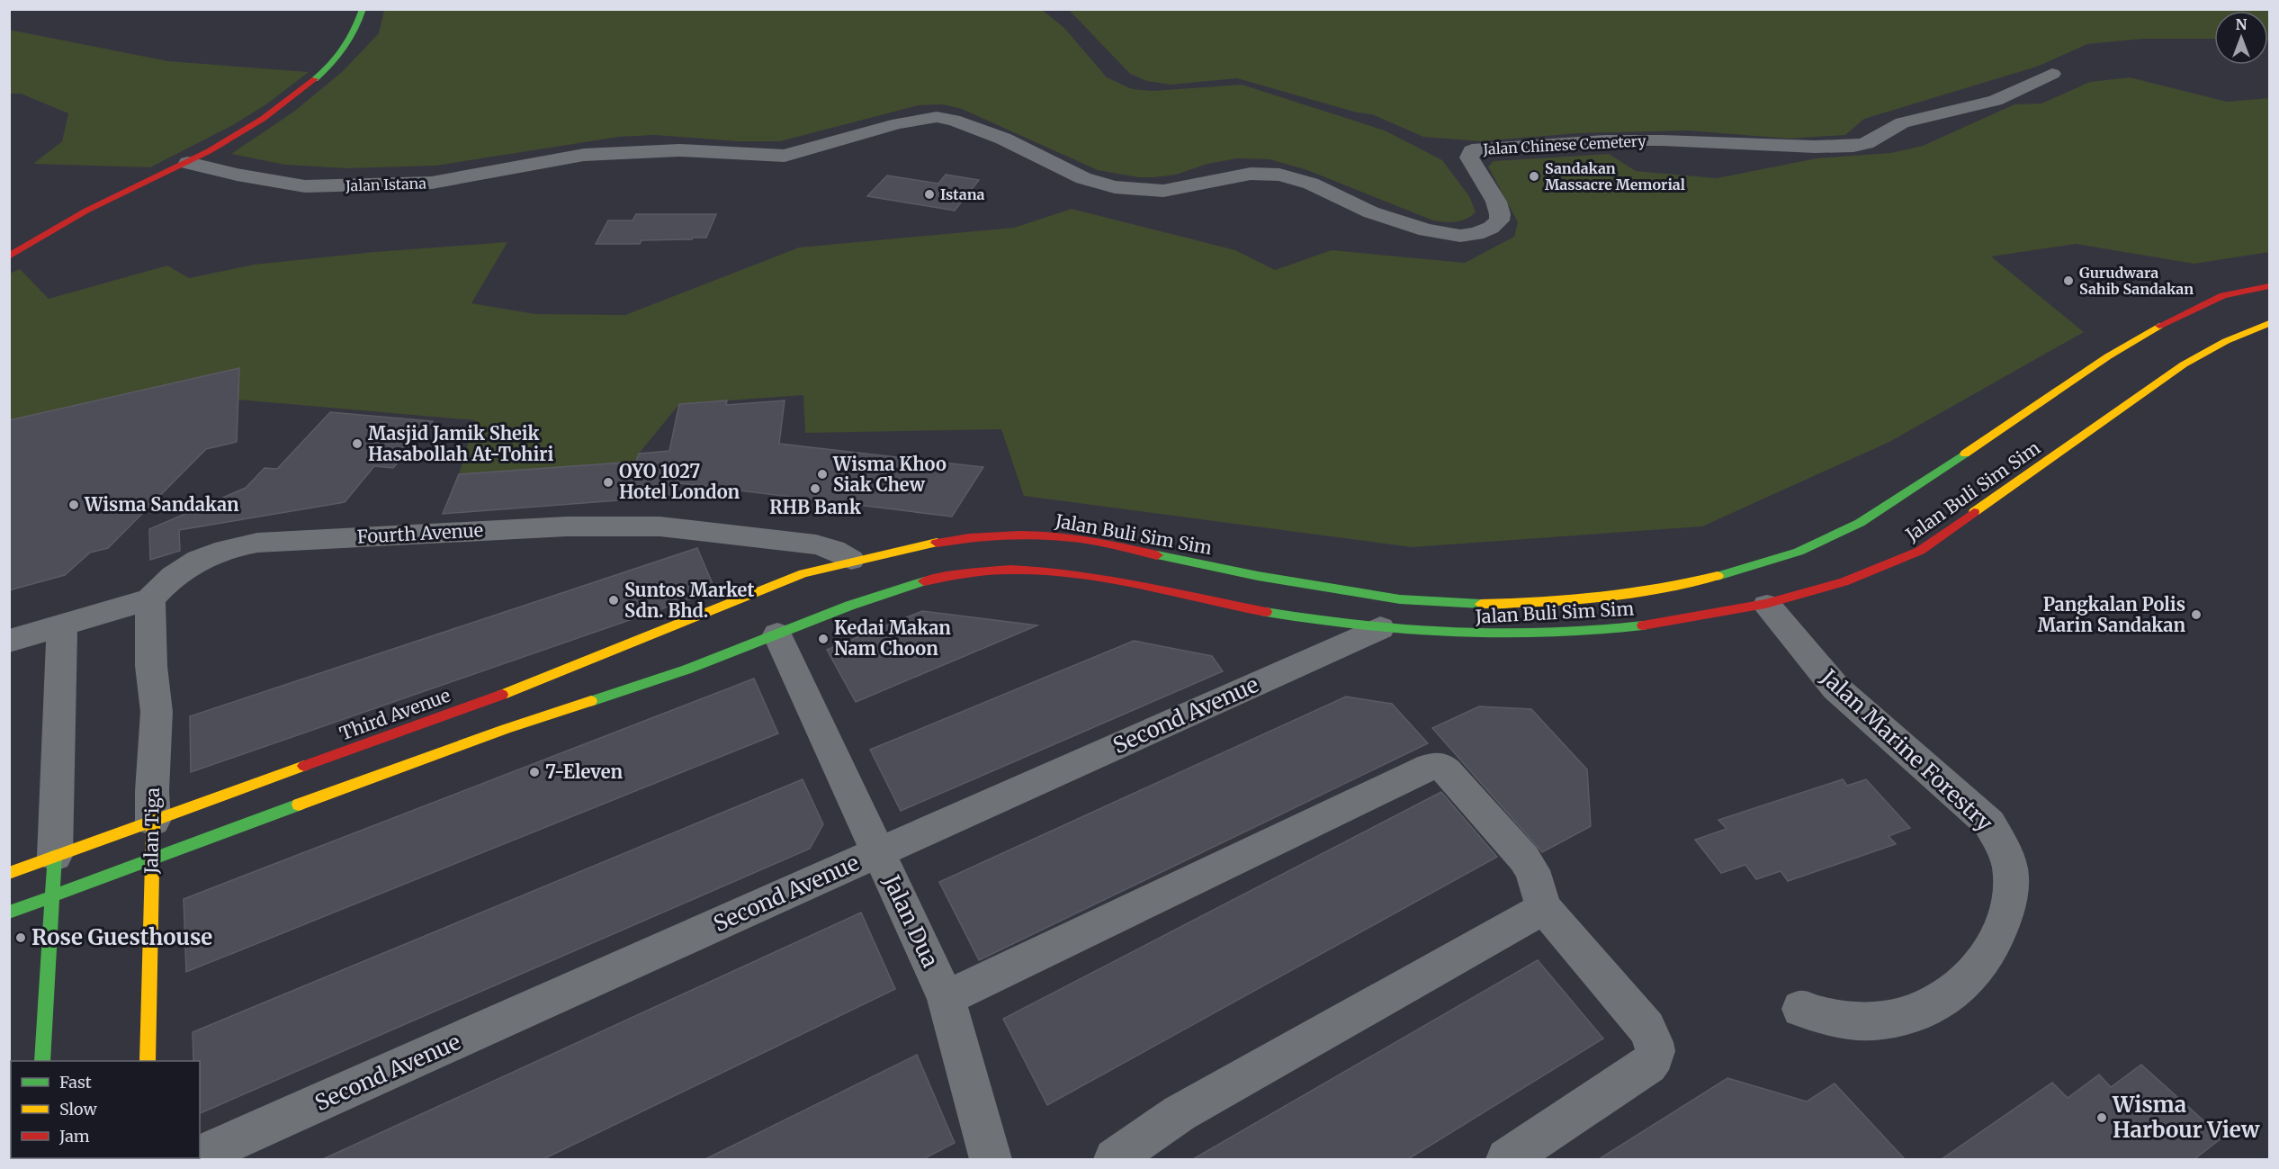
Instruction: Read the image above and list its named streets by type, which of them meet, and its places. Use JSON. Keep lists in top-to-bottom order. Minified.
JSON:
{"streets":{"main road":["Jalan Buli Sim Sim","Third Avenue","Jalan Tiga"],"street":["Jalan Chinese Cemetery","Jalan Istana","Fourth Avenue","Second Avenue","Jalan Marine Forestry","Jalan Dua"]},"crossings":[["Jalan Chinese Cemetery","Jalan Istana"],["Jalan Buli Sim Sim","Fourth Avenue"],["Jalan Buli Sim Sim","Third Avenue"],["Jalan Buli Sim Sim","Second Avenue"],["Jalan Buli Sim Sim","Jalan Marine Forestry"],["Jalan Buli Sim Sim","Jalan Dua"],["Fourth Avenue","Jalan Tiga"],["Third Avenue","Jalan Tiga"],["Second Avenue","Jalan Dua"]],"places":["Sandakan Massacre Memorial","Istana","Gurudwara Sahib Sandakan","Masjid Jamik Sheik Hasabollah At-Tohiri","Wisma Khoo Siak Chew","OYO 1027 Hotel London","RHB Bank","Wisma Sandakan","Suntos Market Sdn. Bhd.","Pangkalan Polis Marin Sandakan","Kedai Makan Nam Choon","7-Eleven","Rose Guesthouse","Wisma Harbour View"],"legend":["Fast","Slow","Jam"],"north":"top"}
